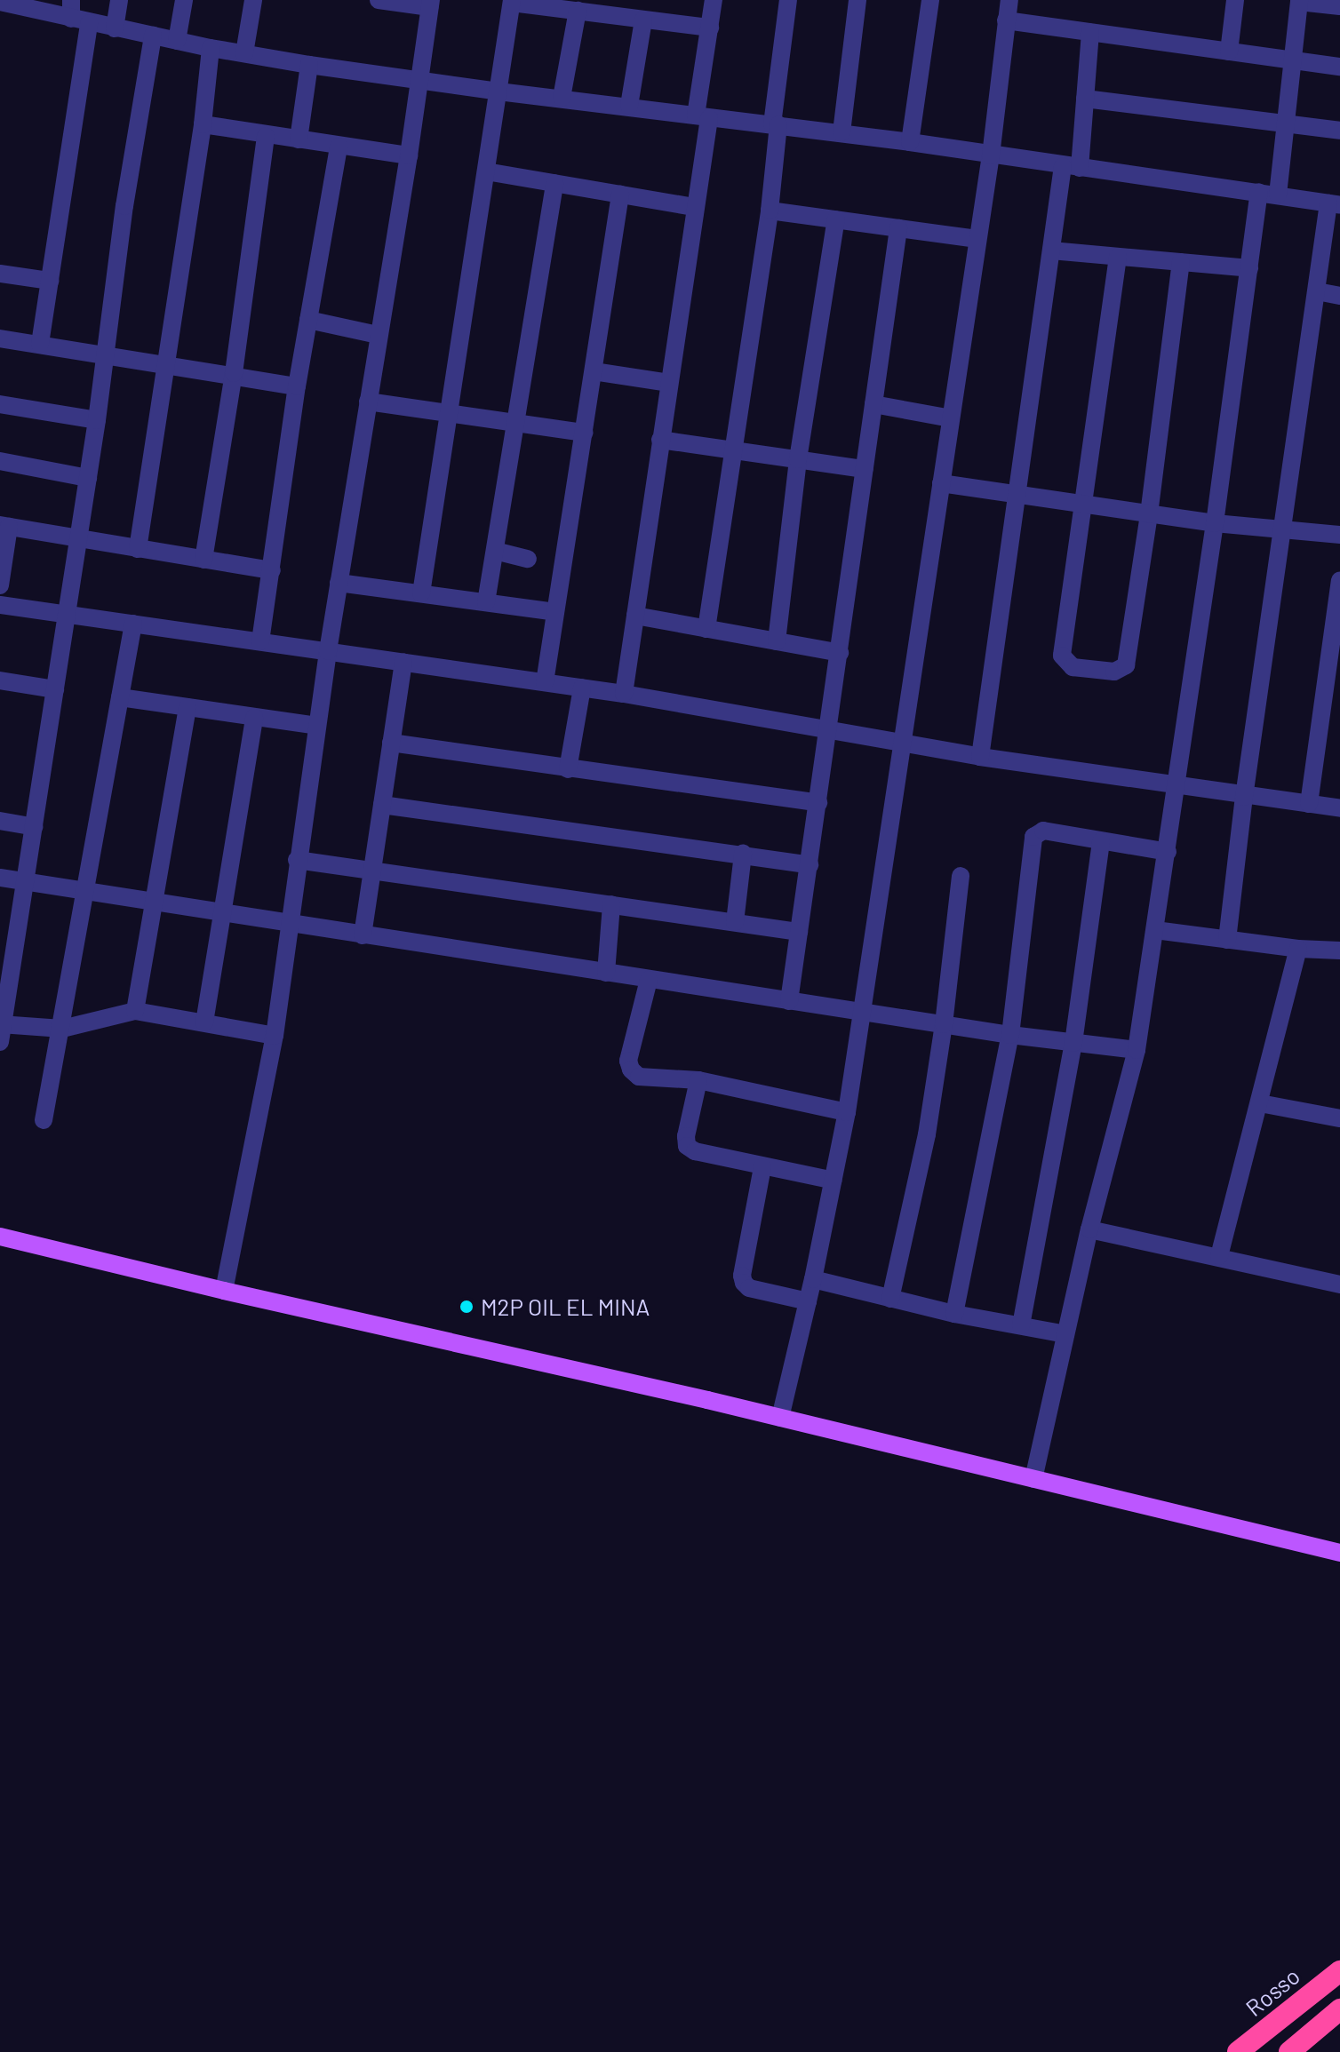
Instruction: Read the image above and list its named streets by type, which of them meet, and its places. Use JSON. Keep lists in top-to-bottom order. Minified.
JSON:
{"streets":{"highway":["Rosso"]},"places":["M2P OIL EL MINA"]}
